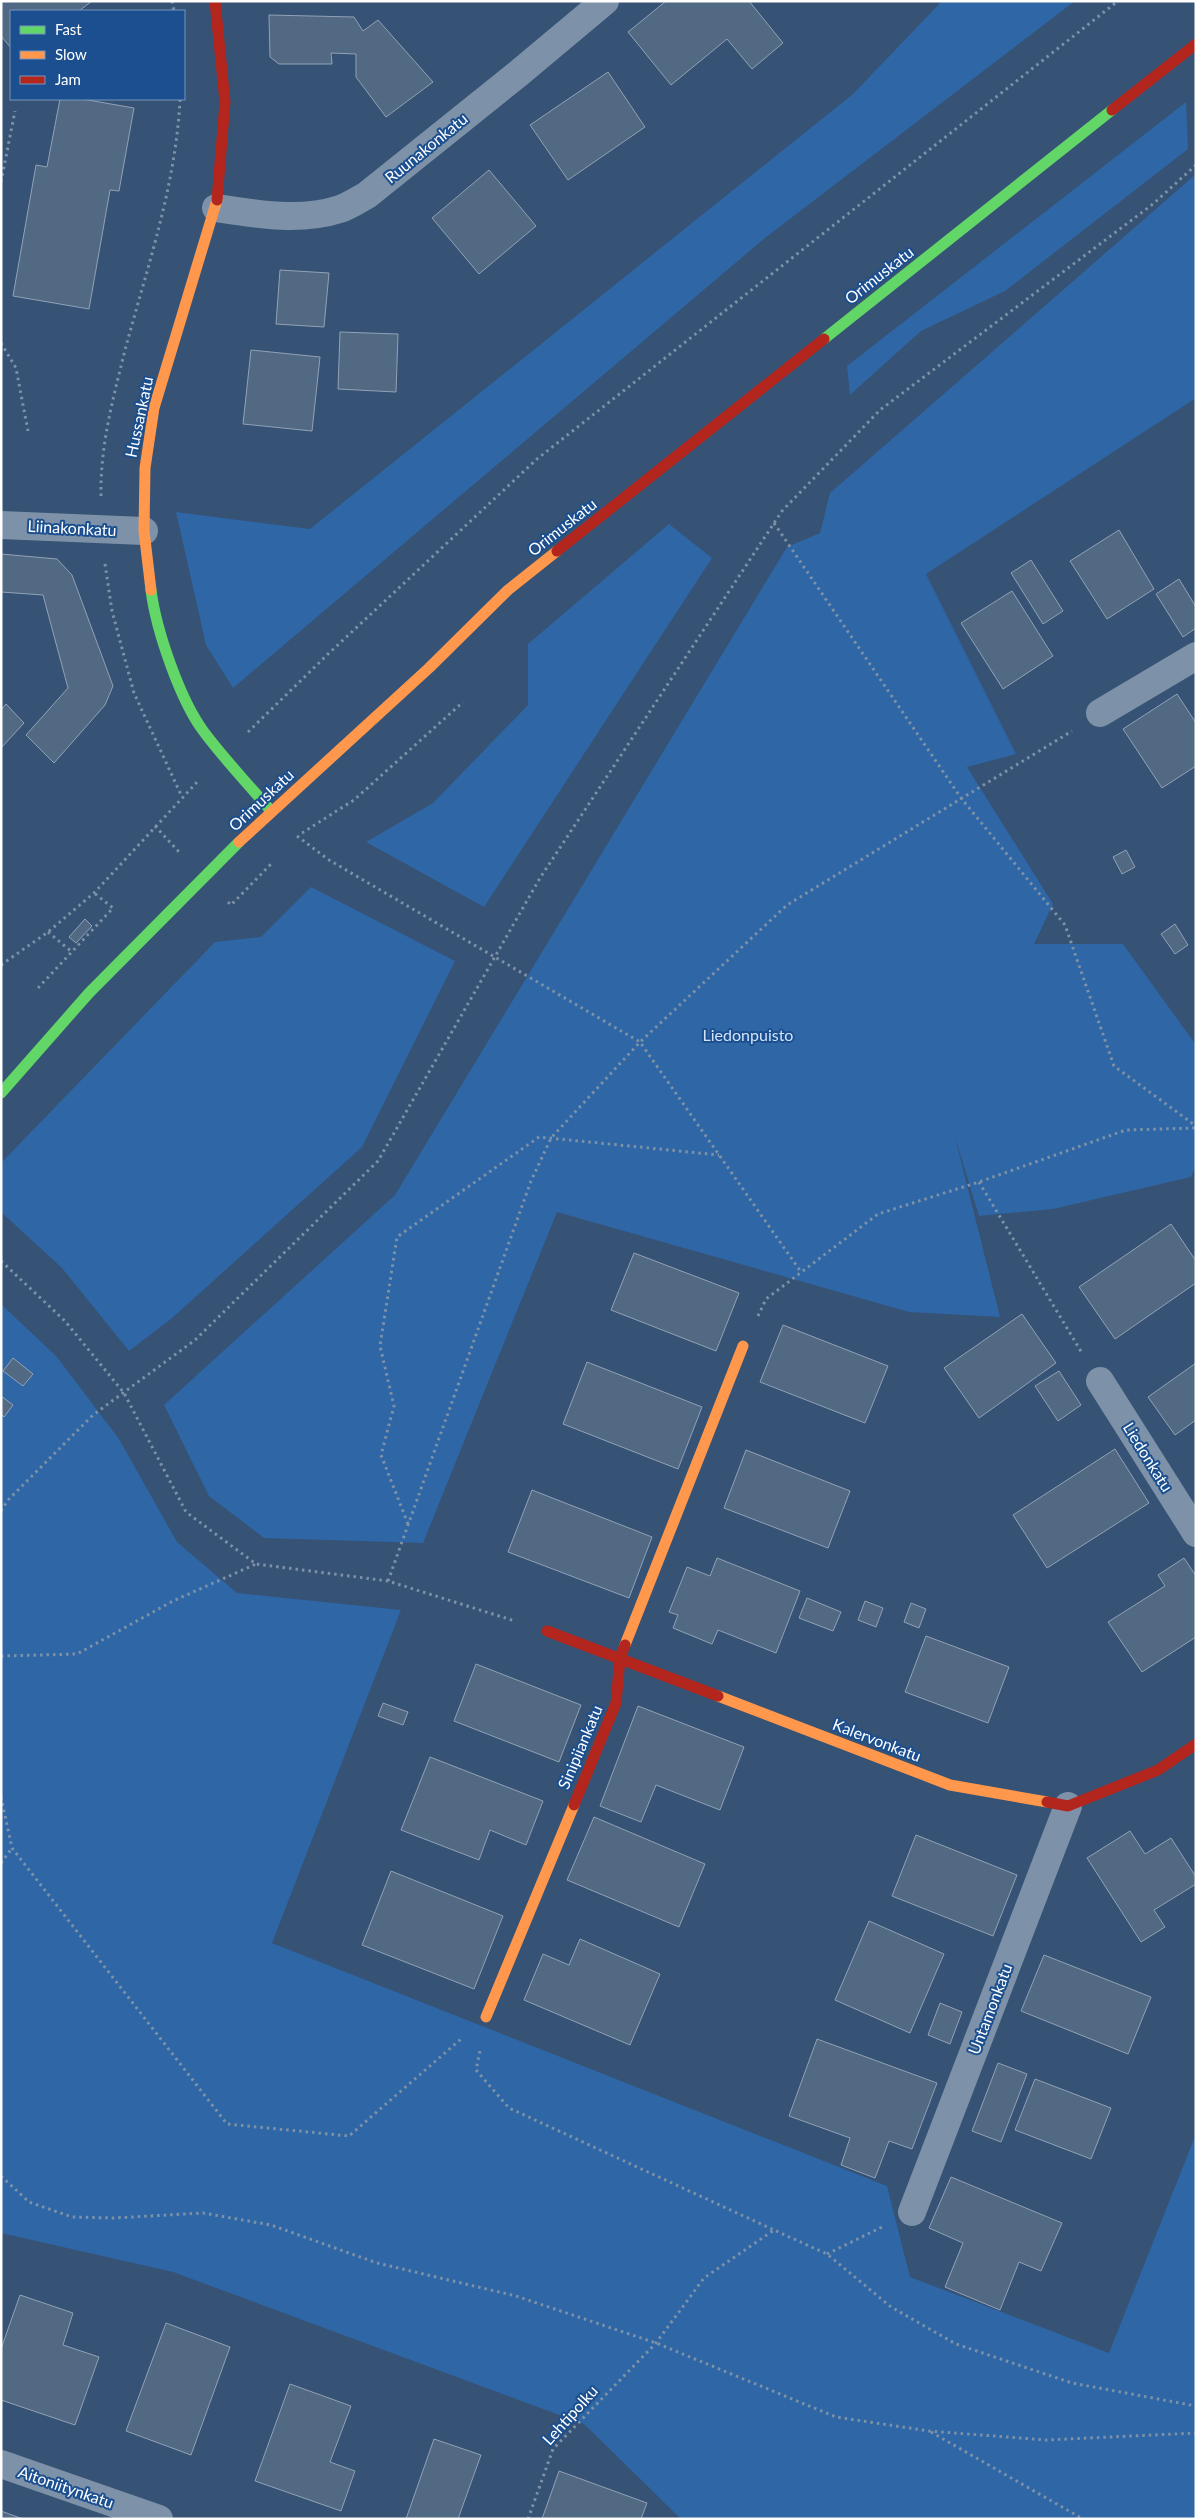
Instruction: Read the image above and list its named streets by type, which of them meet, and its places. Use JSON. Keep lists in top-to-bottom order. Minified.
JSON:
{"streets":{"street":["Ruunakonkatu","Orimuskatu","Hussankatu","Liinakonkatu","Liedonkatu","Kalervonkatu","Sinipiiankatu","Untamonkatu","Aitoniitynkatu"],"path":["Lehtipolku"]},"crossings":[["Ruunakonkatu","Hussankatu"],["Orimuskatu","Hussankatu"],["Hussankatu","Liinakonkatu"],["Kalervonkatu","Sinipiiankatu"],["Kalervonkatu","Untamonkatu"]],"parks":["Liedonpuisto"],"legend":["Fast","Slow","Jam"]}
